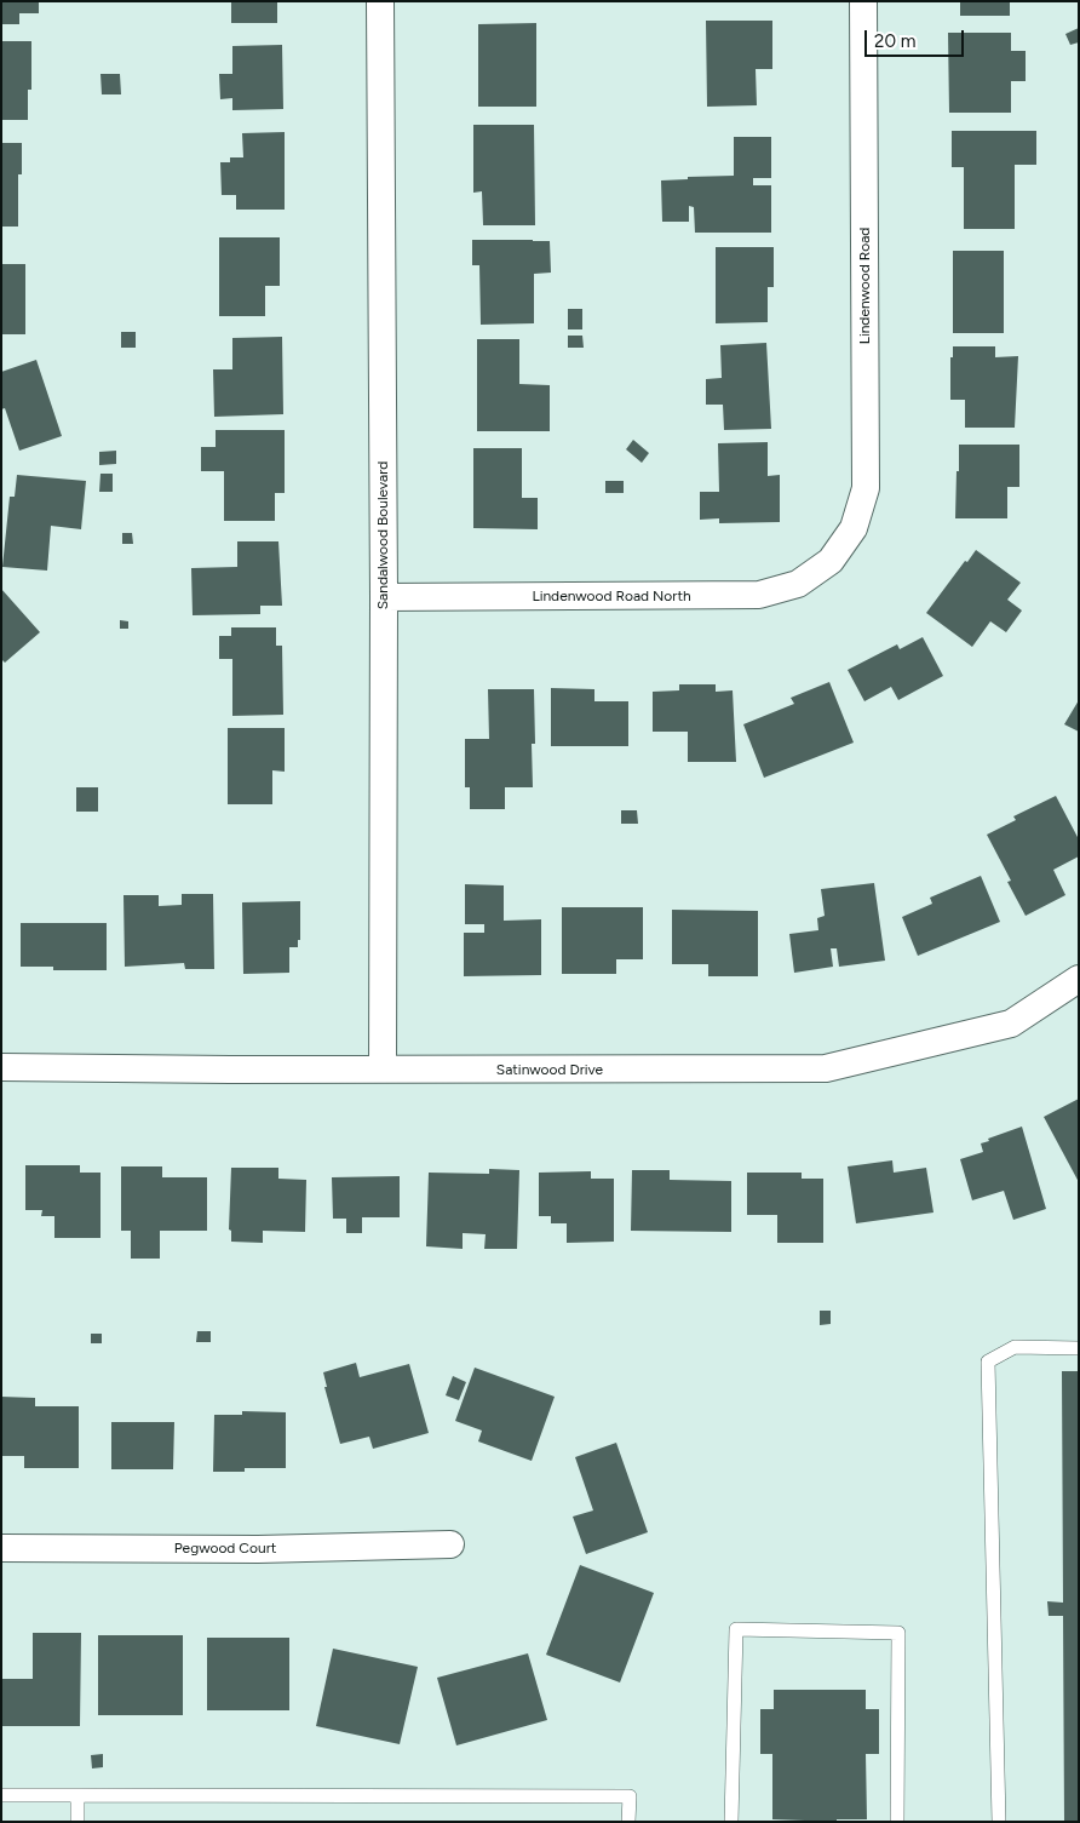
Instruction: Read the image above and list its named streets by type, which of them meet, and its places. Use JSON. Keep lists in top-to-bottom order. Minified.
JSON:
{"streets":{"street":["Lindenwood Road","Sandalwood Boulevard","Lindenwood Road North","Satinwood Drive","Pegwood Court"]},"crossings":[["Lindenwood Road","Lindenwood Road North"],["Sandalwood Boulevard","Lindenwood Road North"],["Sandalwood Boulevard","Satinwood Drive"]],"scale_bar":"20 m"}
